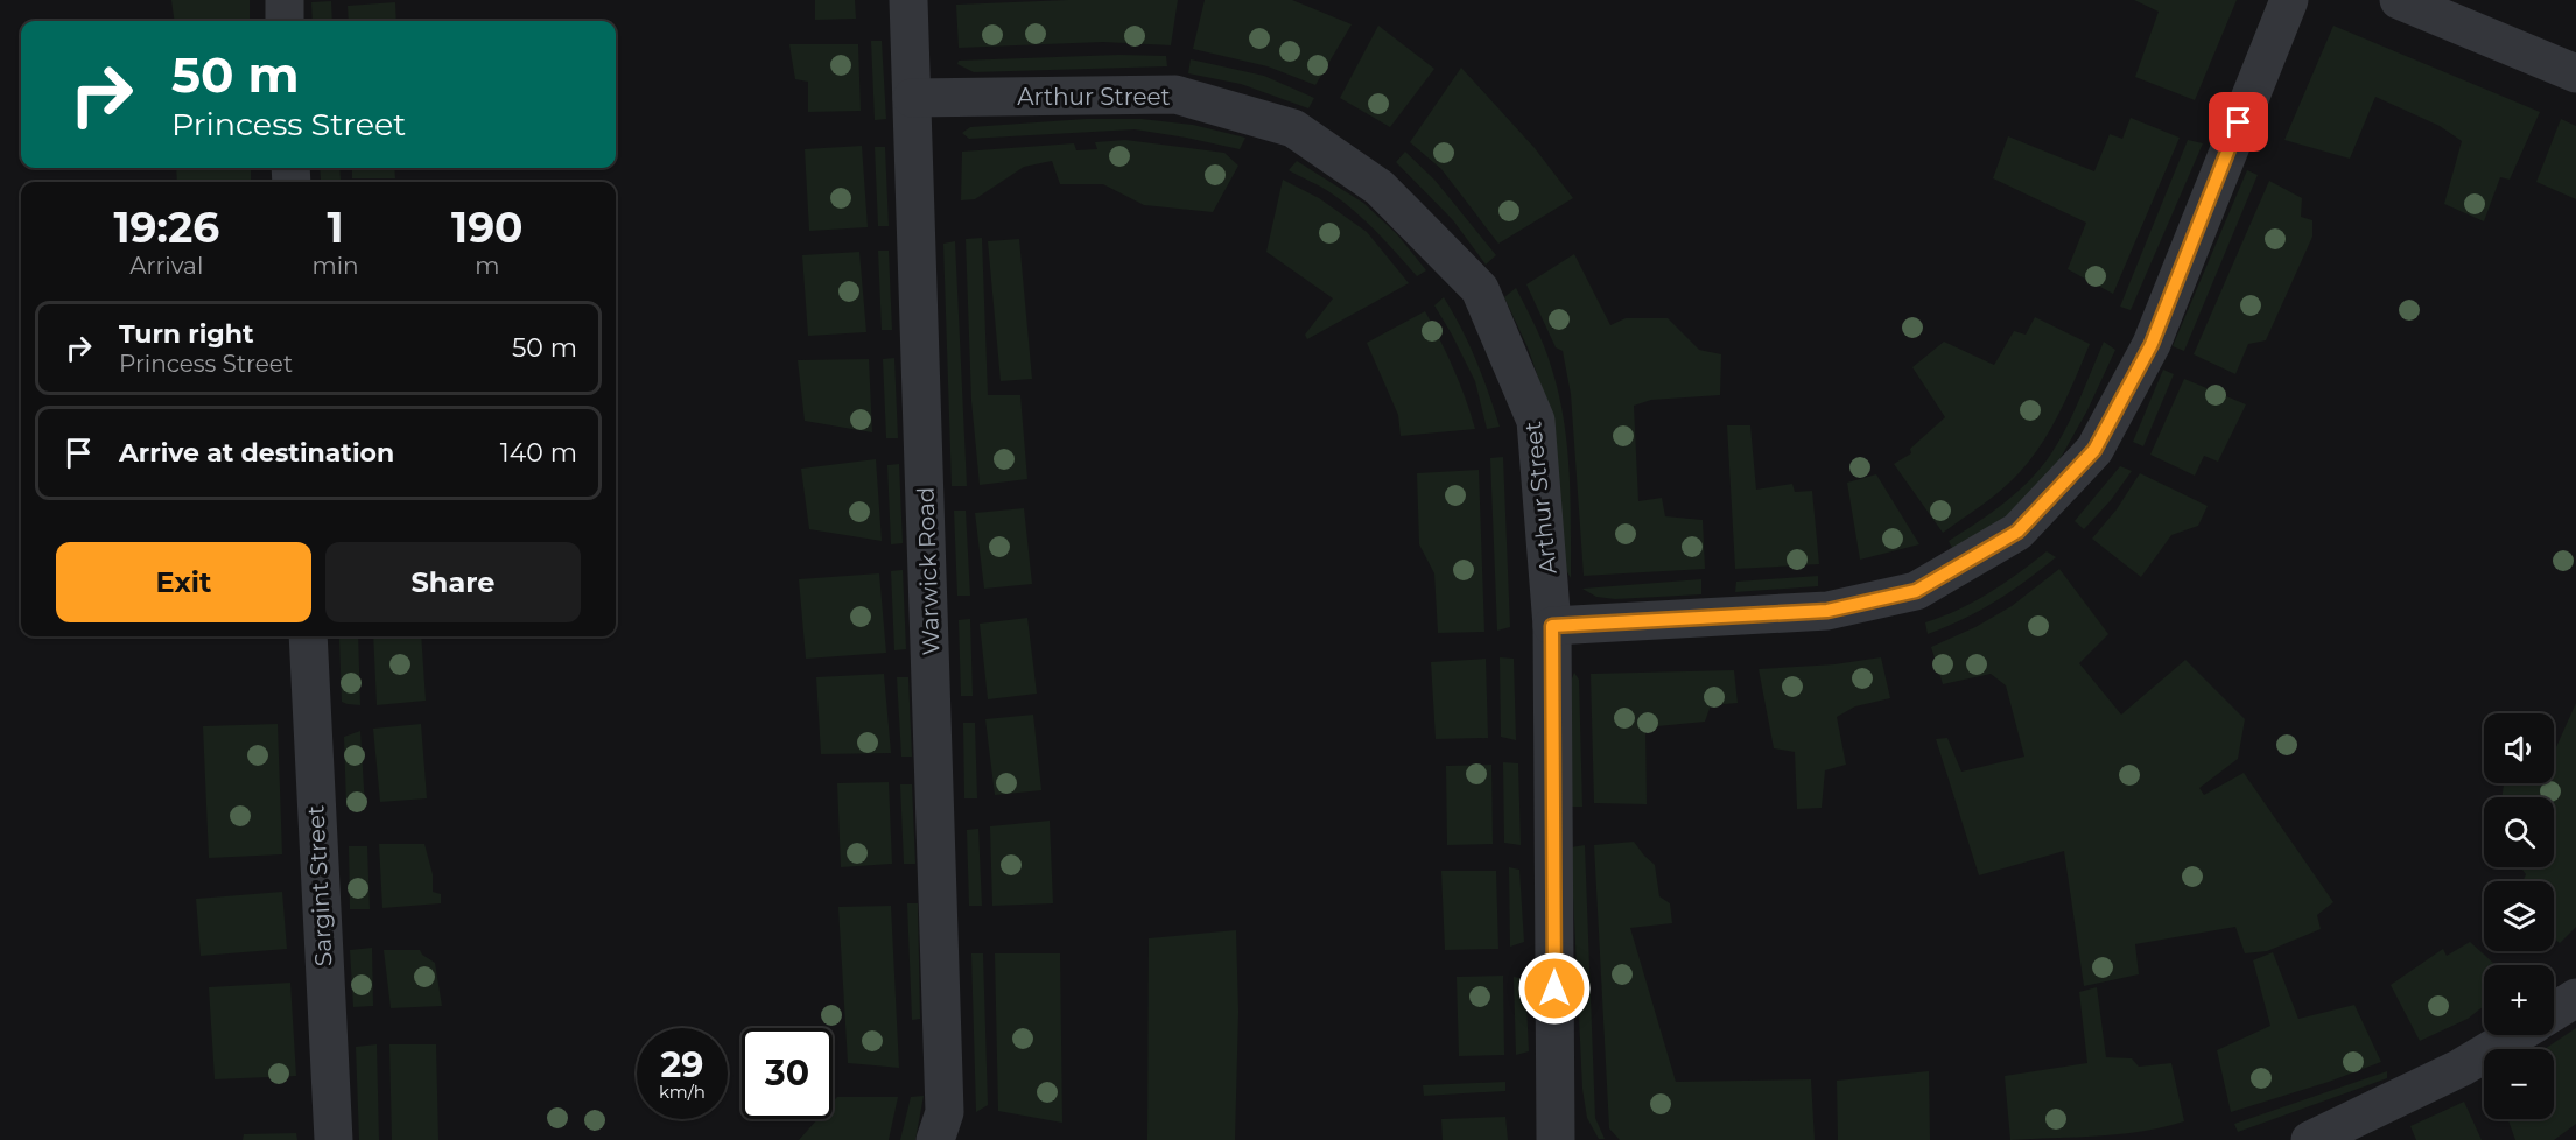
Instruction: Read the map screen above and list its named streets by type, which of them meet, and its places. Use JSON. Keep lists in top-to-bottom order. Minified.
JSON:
{"streets":{"street":["Arthur Street","Warwick Road","Sargint Street"]},"crossings":[["Arthur Street","Warwick Road"]],"page":{"turn":["50 m","Princess Street"],"eta":["19:26","Arrival","1","min","190","m"],"list":[{"name":"Turn right","note":"Princess Street","value":"50 m"},{"name":"Arrive at destination","value":"140 m"}],"buttons":["Exit","Share"],"map_buttons":["+","−"],"speed":"29 km/h","limit":"30"}}
